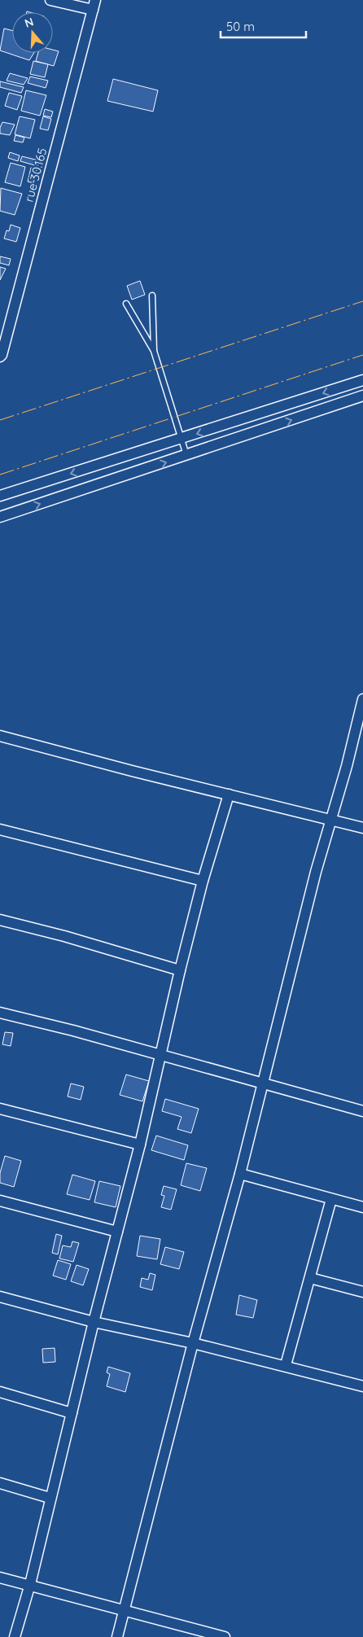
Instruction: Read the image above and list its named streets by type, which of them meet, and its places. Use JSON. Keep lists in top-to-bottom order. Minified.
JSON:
{"streets":{"street":["rue 30.165"]},"scale_bar":"50 m","north":"top"}
